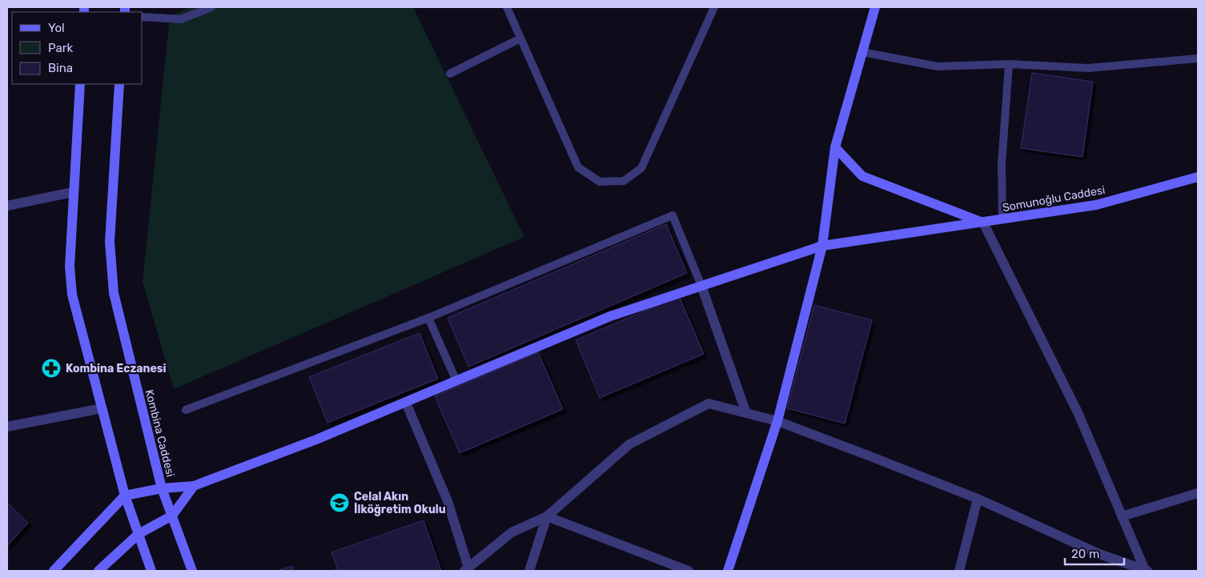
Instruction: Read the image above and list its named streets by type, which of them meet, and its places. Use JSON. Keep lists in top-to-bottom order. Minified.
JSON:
{"streets":{"main road":["Somunoğlu Caddesi","Kombina Caddesi"]},"crossings":[["Somunoğlu Caddesi","Kombina Caddesi"]],"places":{"pharmacy":["Kombina Eczanesi"],"school or university":["Celal Akın İlköğretim Okulu"]},"legend":["Yol","Park","Bina"],"scale_bar":"20 m"}
